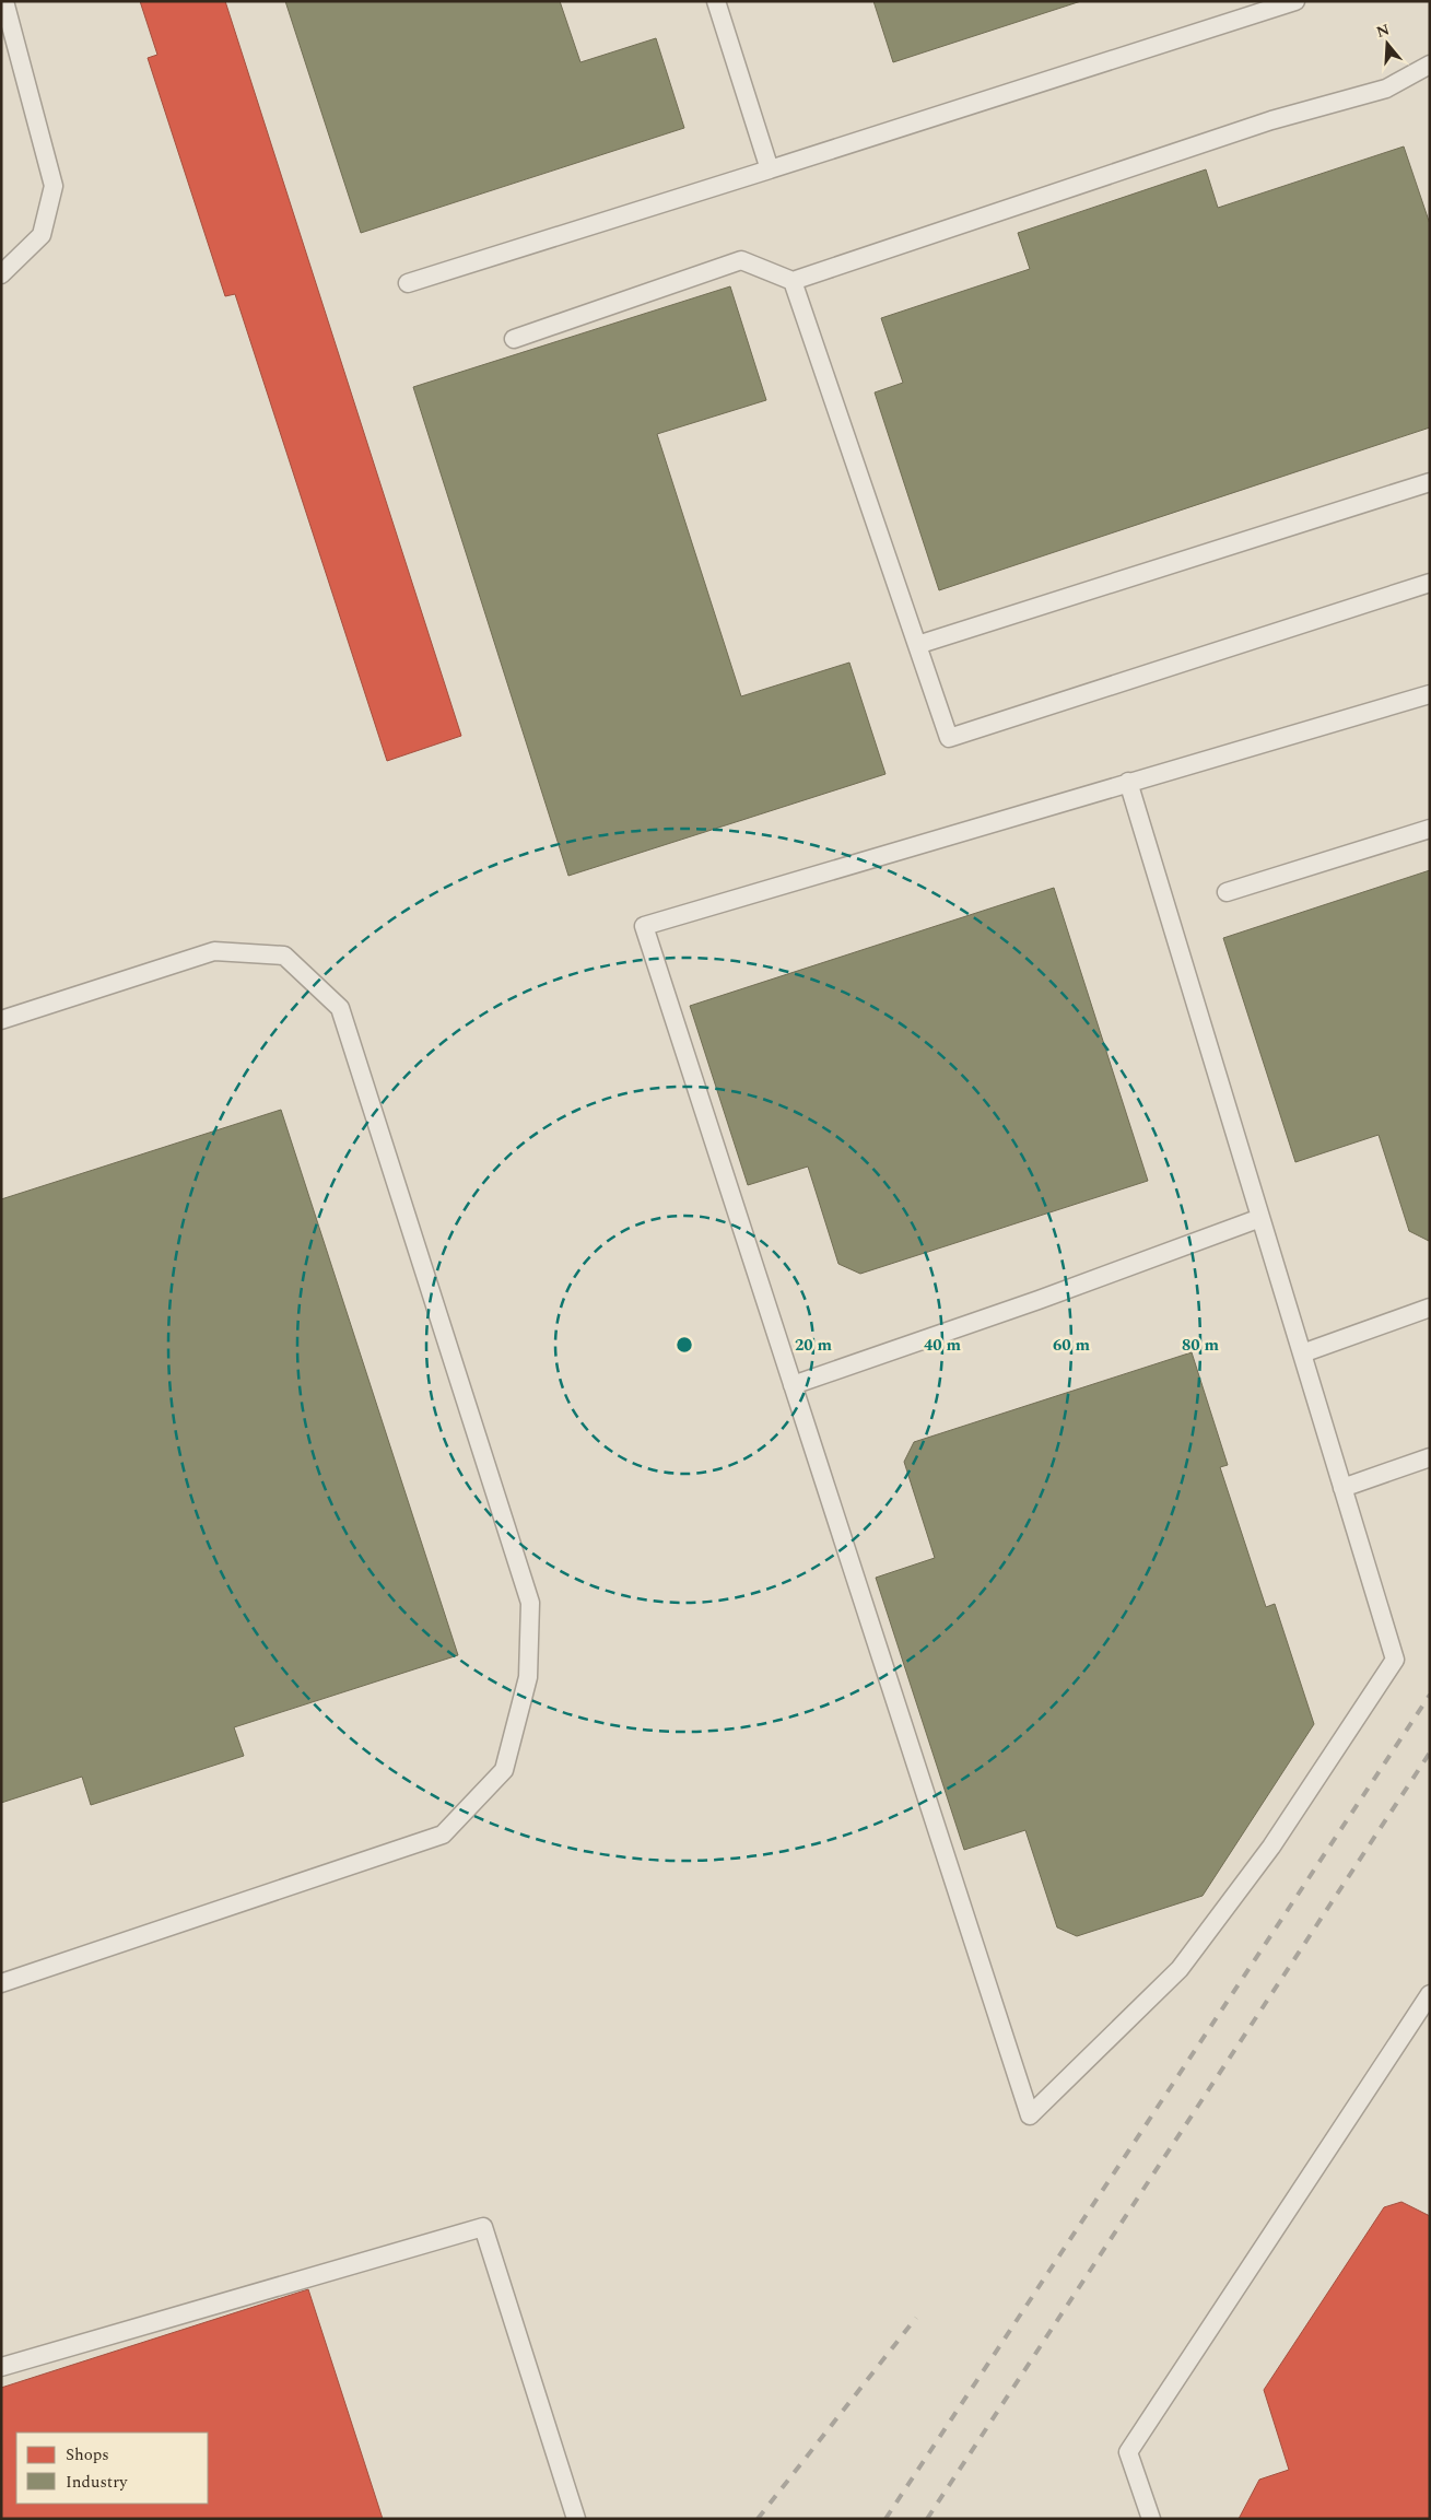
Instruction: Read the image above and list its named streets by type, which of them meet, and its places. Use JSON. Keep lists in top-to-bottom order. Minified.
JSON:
{"legend":["Shops","Industry"],"north":"top","rings":["20 m","40 m","60 m","80 m"]}
